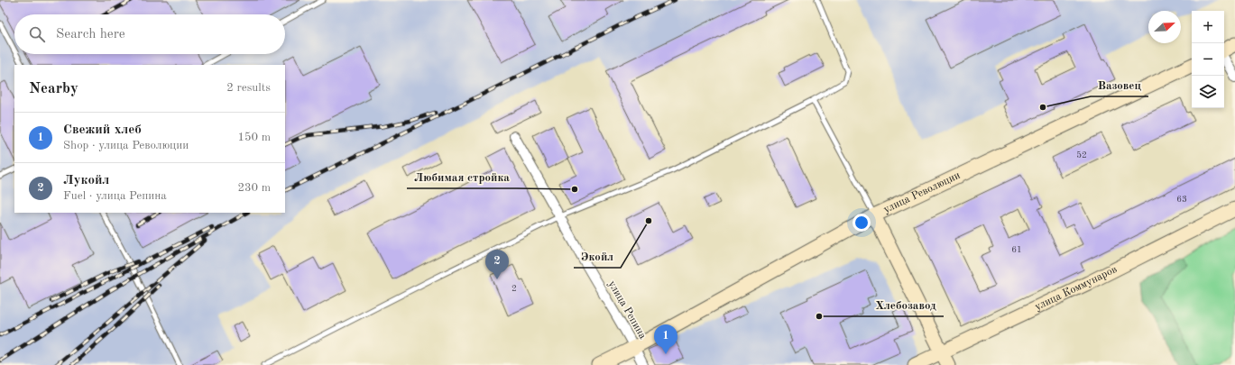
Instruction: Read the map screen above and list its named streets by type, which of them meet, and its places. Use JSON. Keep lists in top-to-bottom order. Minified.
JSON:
{"streets":{"street":["улица Революции","улица Коммунаров","улица Репина"]},"crossings":[["улица Революции","улица Репина"]],"places":["Вазовец","Любимая стройка","Экойл","Хлебозавод"],"house_numbers":["52","63","61","2"],"north":"top right","page":{"map_buttons":["+","−"],"search":"Search here","heading":["Nearby","2 results"],"list":[{"mark":"1","name":"Свежий хлеб","note":"Shop · улица Революции","value":"150 m"},{"mark":"2","name":"Лукойл","note":"Fuel · улица Репина","value":"230 m"}],"pins":["2","1"]}}
